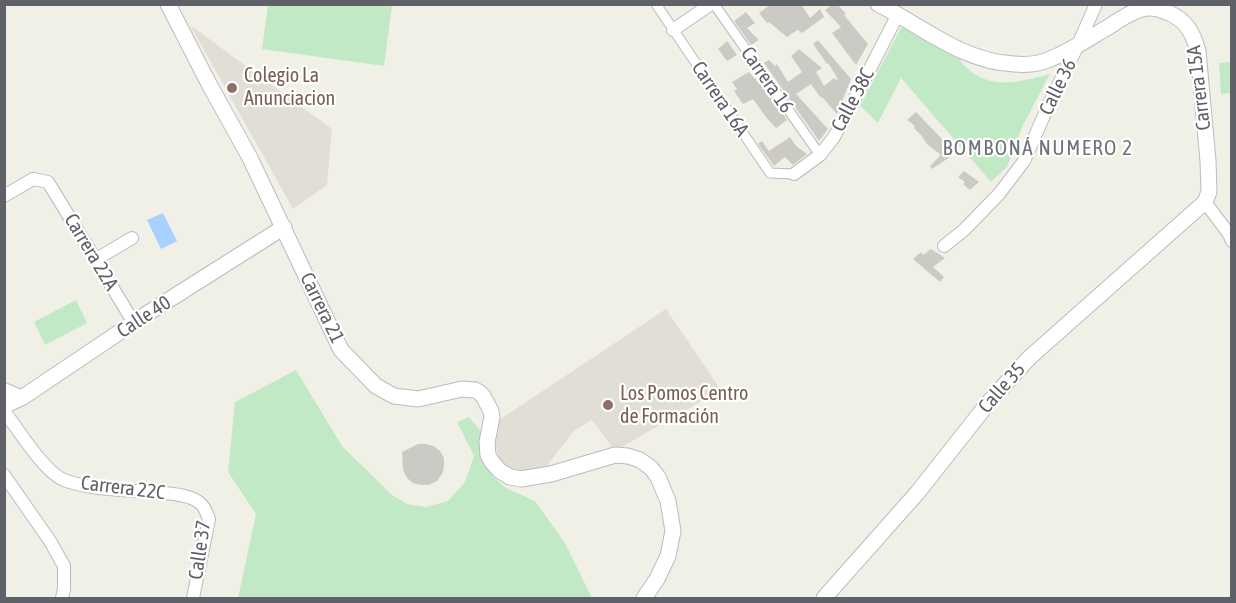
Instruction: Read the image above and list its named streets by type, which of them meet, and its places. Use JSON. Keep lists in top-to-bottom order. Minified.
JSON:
{"streets":{"street":["Carrera 16","Calle 36","Carrera 15A","Carrera 16A","Calle 38C","Carrera 22A","Carrera 21","Calle 40","Calle 35","Carrera 22C","Calle 37"]},"crossings":[["Carrera 16","Calle 38C"],["Calle 36","Carrera 15A"],["Carrera 15A","Calle 38C"],["Carrera 15A","Calle 35"],["Carrera 16A","Calle 38C"],["Carrera 22A","Calle 40"],["Carrera 21","Calle 40"],["Carrera 22C","Calle 37"]],"districts":["BOMBONÁ NUMERO 2"],"places":["Colegio La Anunciacion","Los Pomos Centro de Formación"]}
